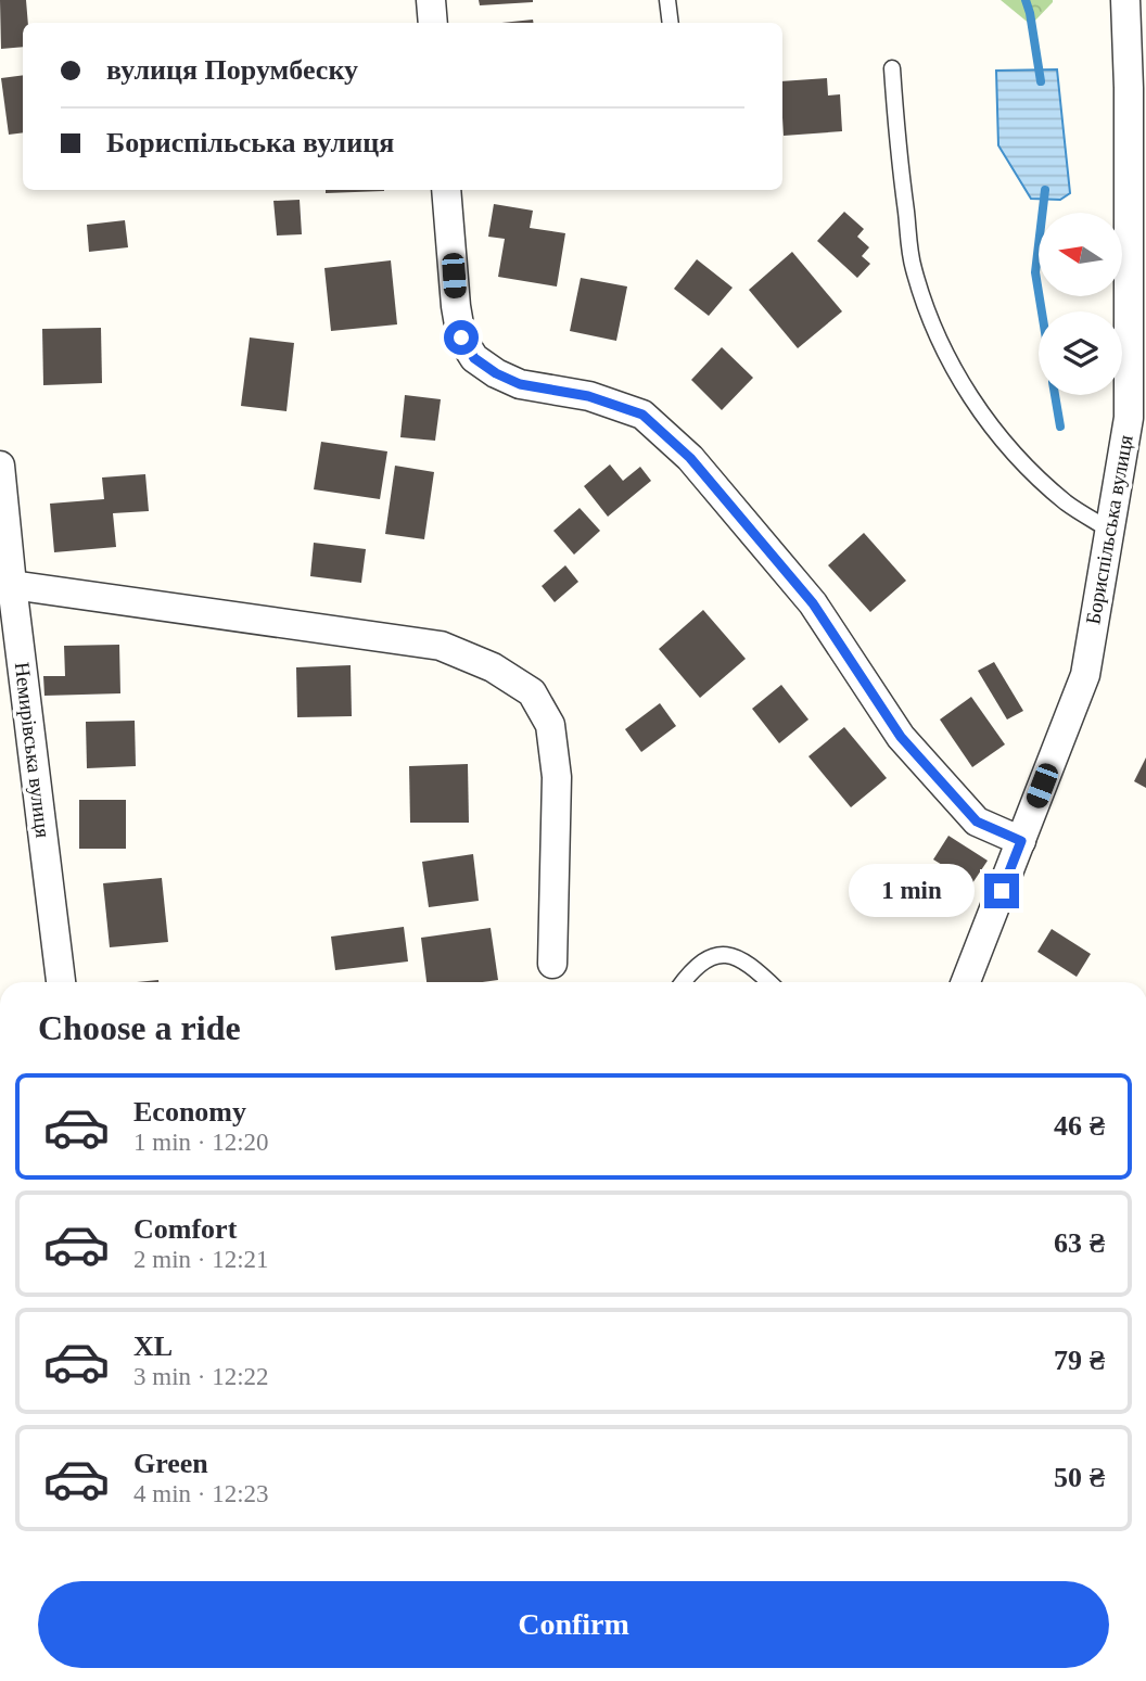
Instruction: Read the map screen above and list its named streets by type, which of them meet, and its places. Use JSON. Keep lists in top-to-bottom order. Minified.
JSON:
{"streets":{"street":["Бориспільська вулиця","Немирівська вулиця"]},"north":"left","page":{"banner":["вулиця Порумбеску","Бориспільська вулиця"],"bubble":"1 min","heading":"Choose a ride","list":[{"name":"Economy","note":"1 min · 12:20","value":"46 ₴"},{"name":"Comfort","note":"2 min · 12:21","value":"63 ₴"},{"name":"XL","note":"3 min · 12:22","value":"79 ₴"},{"name":"Green","note":"4 min · 12:23","value":"50 ₴"}],"buttons":"Confirm"}}
